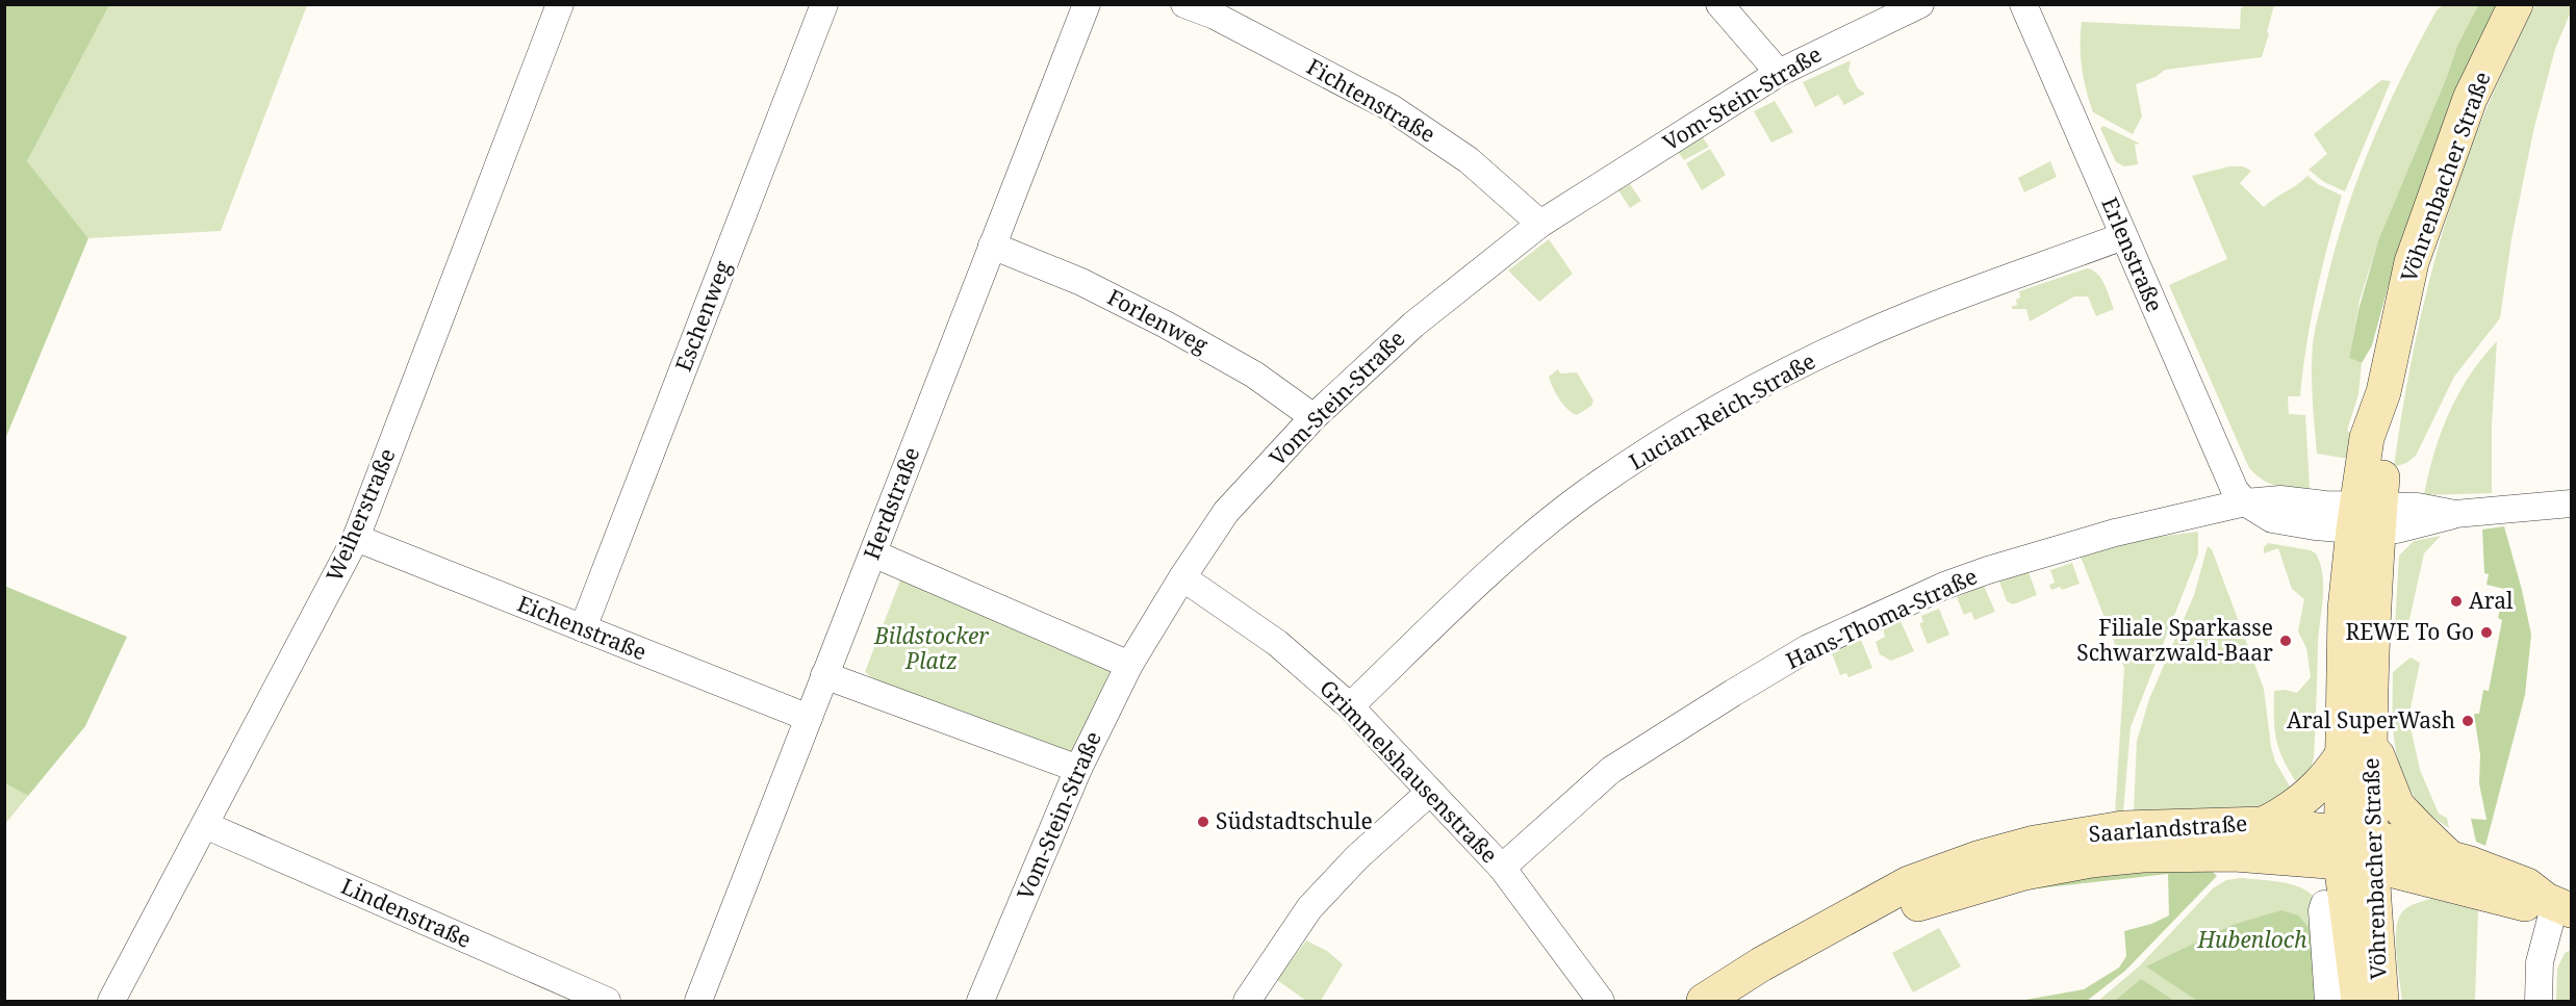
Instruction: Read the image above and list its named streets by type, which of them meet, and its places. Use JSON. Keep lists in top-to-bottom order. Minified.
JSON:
{"streets":{"street":["Vom-Stein-Straße","Fichtenstraße","Vöhrenbacher Straße","Erlenstraße","Eschenweg","Forlenweg","Lucian-Reich-Straße","Herdstraße","Weiherstraße","Hans-Thoma-Straße","Eichenstraße","Grimmelshausenstraße","Saarlandstraße","Lindenstraße"]},"crossings":[["Vom-Stein-Straße","Fichtenstraße"],["Vom-Stein-Straße","Forlenweg"],["Vom-Stein-Straße","Grimmelshausenstraße"],["Vöhrenbacher Straße","Erlenstraße"],["Vöhrenbacher Straße","Saarlandstraße"],["Erlenstraße","Lucian-Reich-Straße"],["Erlenstraße","Hans-Thoma-Straße"],["Eschenweg","Eichenstraße"],["Forlenweg","Herdstraße"],["Lucian-Reich-Straße","Grimmelshausenstraße"],["Herdstraße","Eichenstraße"],["Weiherstraße","Eichenstraße"],["Weiherstraße","Lindenstraße"],["Hans-Thoma-Straße","Grimmelshausenstraße"]],"parks":["Bildstocker Platz","Hubenloch"],"places":["Aral","REWE To Go","Filiale Sparkasse Schwarzwald-Baar","Aral SuperWash","Südstadtschule"]}
